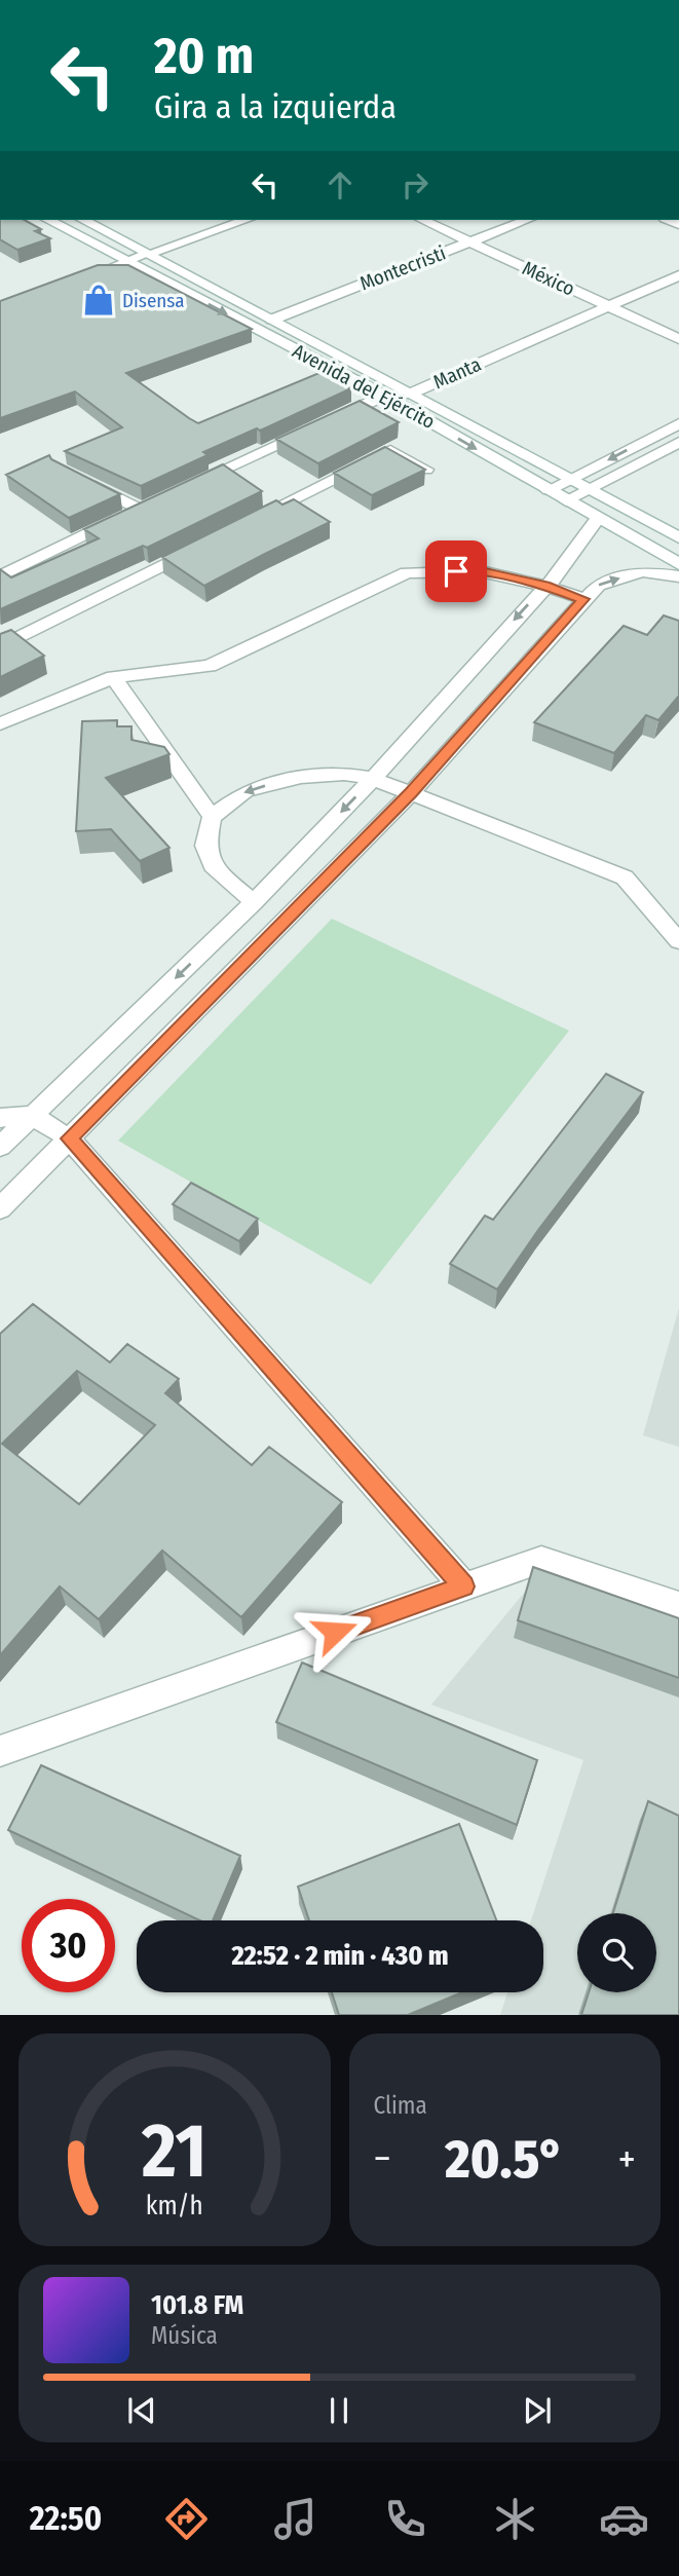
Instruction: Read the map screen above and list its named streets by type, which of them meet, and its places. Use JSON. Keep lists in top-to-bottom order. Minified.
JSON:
{"streets":{"street":["Montecristi","México","Manta","Avenida del Ejército"]},"crossings":[["Montecristi","México"],["Montecristi","Avenida del Ejército"],["México","Manta"],["Manta","Avenida del Ejército"]],"places":{"shop":["Disensa"]},"page":{"turn":["20 m","Gira a la izquierda"],"limit":"30","trip":"22:52 · 2 min · 430 m","tile":"Clima","heat":["−","20.5°","+"],"song":["101.8 FM","Música"],"tabs":"22:50","gauge":["21","km/h"]}}
